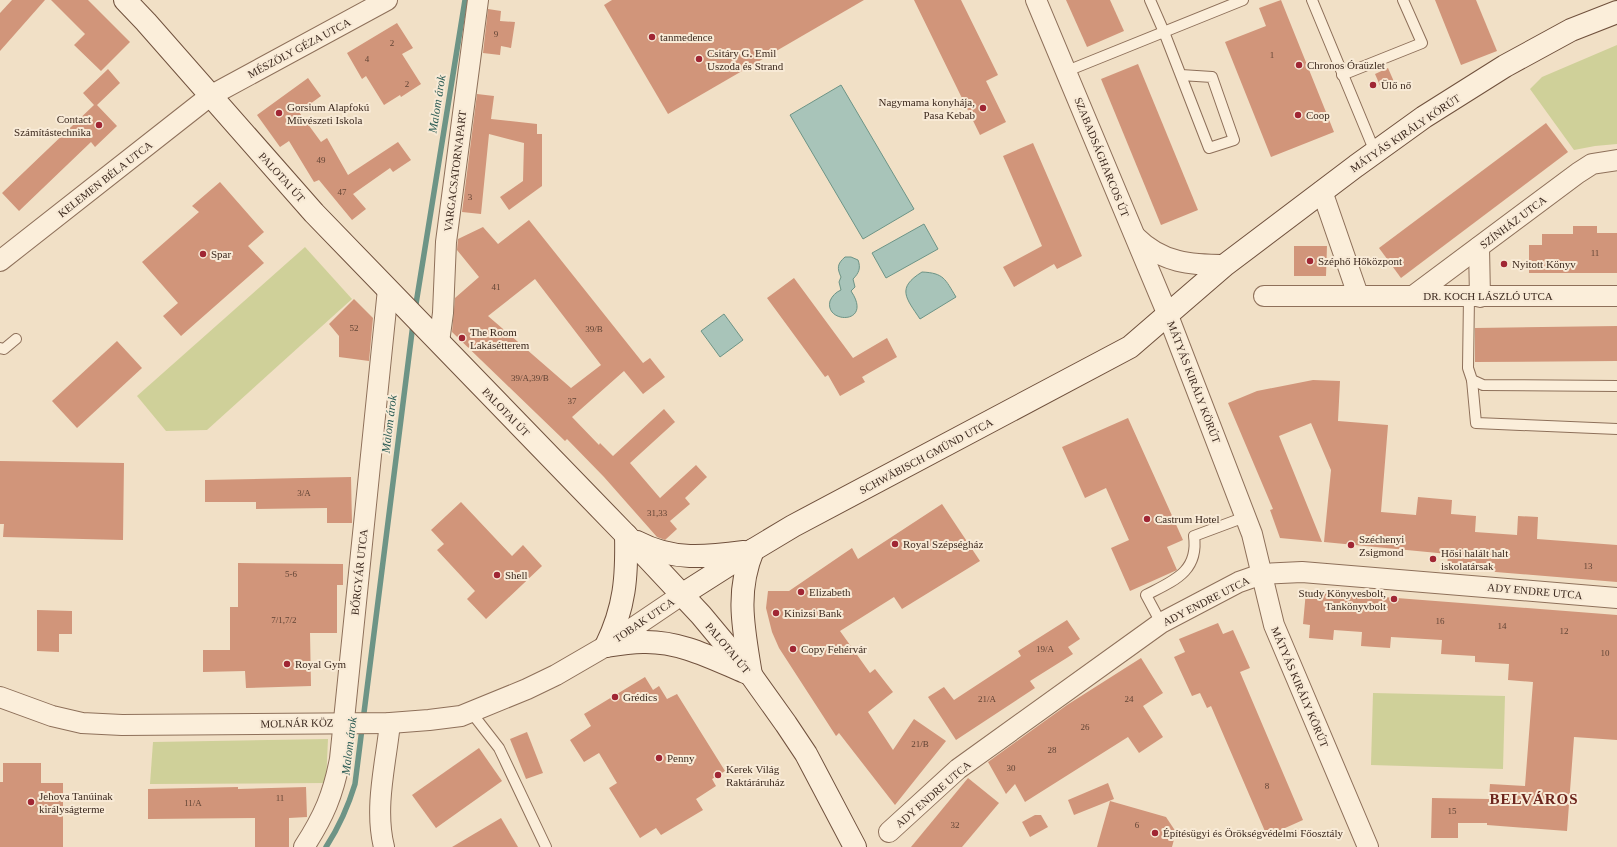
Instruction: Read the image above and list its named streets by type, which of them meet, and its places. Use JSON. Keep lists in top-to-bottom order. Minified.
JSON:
{"streets":{"main road":["MÁTYÁS KIRÁLY KÖRÚT","PALOTAI ÚT","SCHWÄBISCH GMÜND UTCA"],"street":["MÉSZÖLY GÉZA UTCA","SZABADSÁGHARCOS ÚT","VARGACSATORNAPART","KELEMEN BÉLA UTCA","SZÍNHÁZ UTCA","DR. KOCH LÁSZLÓ UTCA","BŐRGYÁR UTCA","ADY ENDRE UTCA","TOBAK UTCA","MOLNÁR KÖZ"]},"crossings":[["MÉSZÖLY GÉZA UTCA","PALOTAI ÚT"],["MÉSZÖLY GÉZA UTCA","KELEMEN BÉLA UTCA"],["MÁTYÁS KIRÁLY KÖRÚT","SZABADSÁGHARCOS ÚT"],["MÁTYÁS KIRÁLY KÖRÚT","SCHWÄBISCH GMÜND UTCA"],["MÁTYÁS KIRÁLY KÖRÚT","ADY ENDRE UTCA"],["SZABADSÁGHARCOS ÚT","SCHWÄBISCH GMÜND UTCA"],["VARGACSATORNAPART","PALOTAI ÚT"],["PALOTAI ÚT","KELEMEN BÉLA UTCA"],["PALOTAI ÚT","SCHWÄBISCH GMÜND UTCA"],["PALOTAI ÚT","BŐRGYÁR UTCA"],["PALOTAI ÚT","TOBAK UTCA"],["SZÍNHÁZ UTCA","DR. KOCH LÁSZLÓ UTCA"],["SCHWÄBISCH GMÜND UTCA","TOBAK UTCA"],["BŐRGYÁR UTCA","MOLNÁR KÖZ"],["TOBAK UTCA","MOLNÁR KÖZ"]],"districts":["BELVÁROS"],"water":["Malom árok"],"places":["tanmedence","Csitáry G. Emil Uszoda és Strand","Chronos Óraüzlet","Ülő nő","Nagymama konyhája, Pasa Kebab","Gorsium Alapfokú Művészeti Iskola","Coop","Contact Számítástechnika","Spar","Széphő Hőközpont","Nyitott Könyv","The Room Lakásétterem","Castrum Hotel","Royal Szépségház","Széchenyi Zsigmond","Hősi halált halt iskolatársak","Shell","Elizabeth","Study Könyvesbolt, Tankönyvbolt","Kinizsi Bank","Copy Fehérvár","Royal Gym","Grédics","Penny","Kerek Világ Raktáráruház","Jehova Tanúinak királyságterme","Építésügyi és Örökségvédelmi Főosztály"],"house_numbers":["9","2","1","4","2","49","47","3","11","41","52","39/B","39/A,39/B","37","3/A","31,33","13","5-6","7/1,7/2","16","14","12","19/A","10","21/A","24","26","21/B","28","30","8","11","11/A","15","32","6"]}
